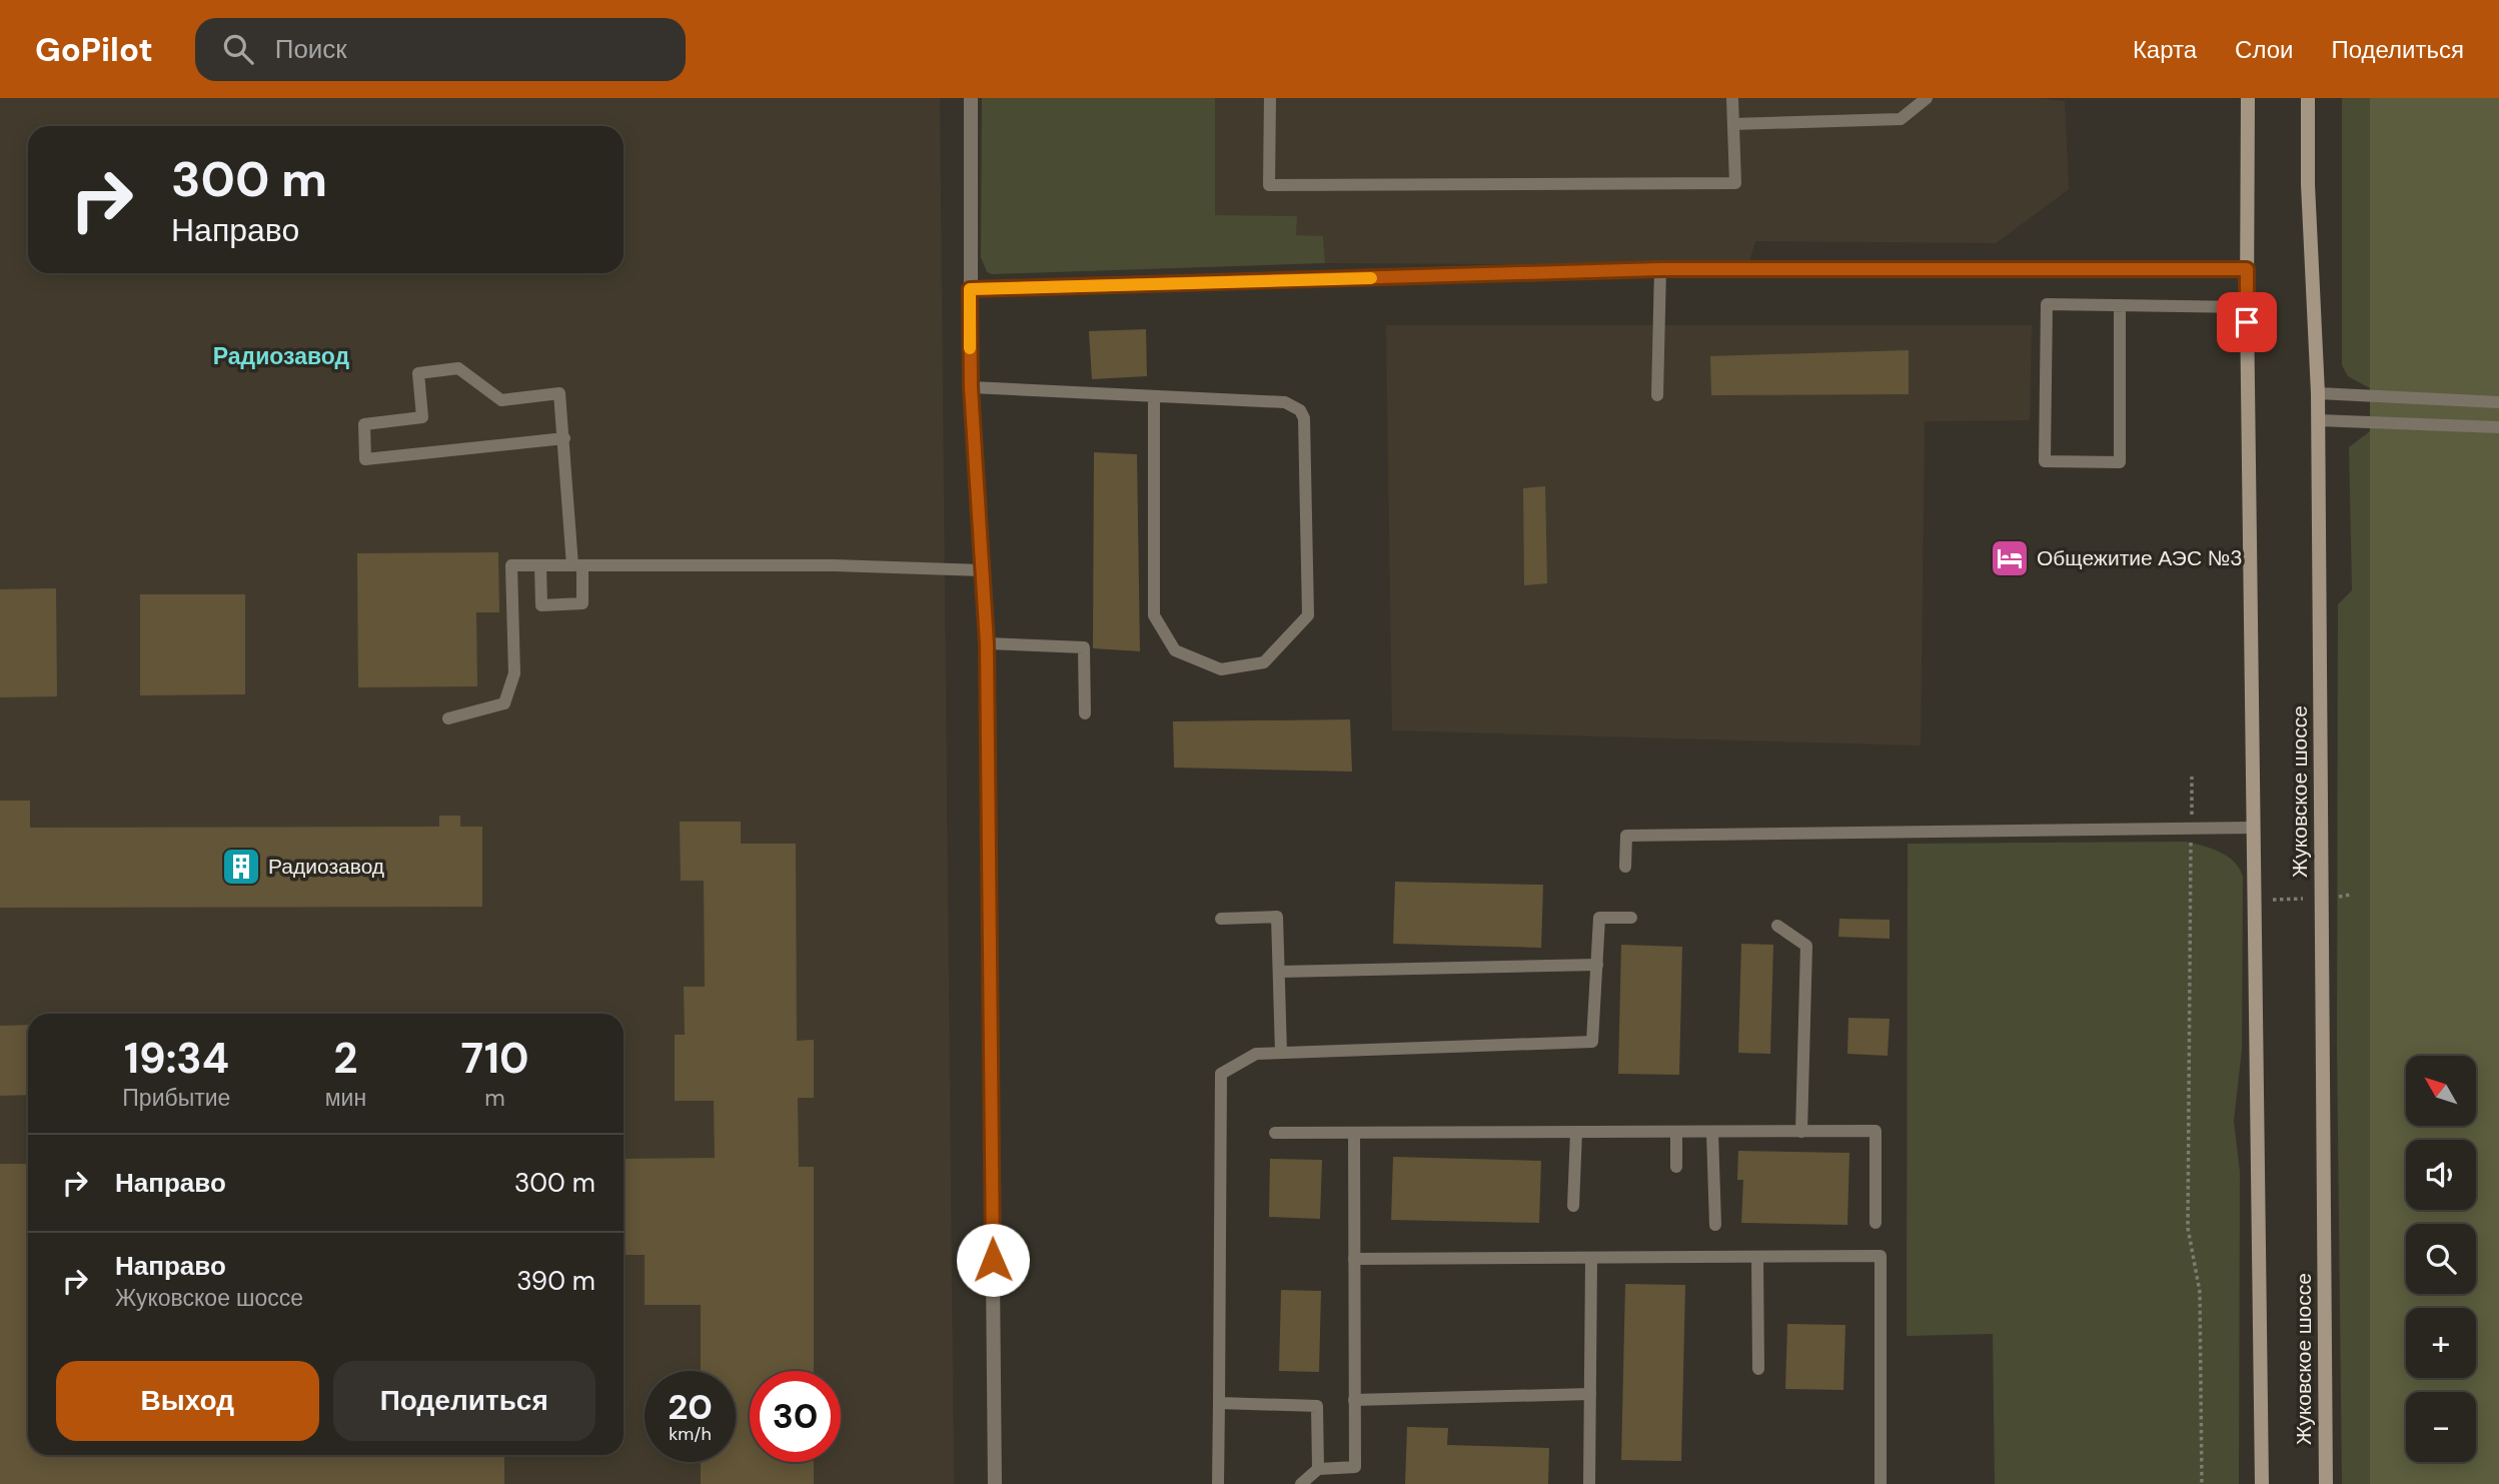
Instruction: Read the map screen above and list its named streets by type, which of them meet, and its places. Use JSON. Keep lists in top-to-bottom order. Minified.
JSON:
{"streets":{"main road":["Жуковское шоссе"]},"districts":["Радиозавод"],"places":{"hotel":["Общежитие АЭС №3"],"building":["Радиозавод"]},"north":"top left","page":{"header":"GoPilot","search":"Поиск","nav":["Карта","Слои","Поделиться"],"turn":["300 m","Направо"],"eta":["19:34","Прибытие","2","мин","710","m"],"map_buttons":["+","−"],"list":[{"name":"Направо","value":"300 m"},{"name":"Направо","note":"Жуковское шоссе","value":"390 m"}],"buttons":["Выход","Поделиться"],"speed":"20 km/h","limit":"30"}}
